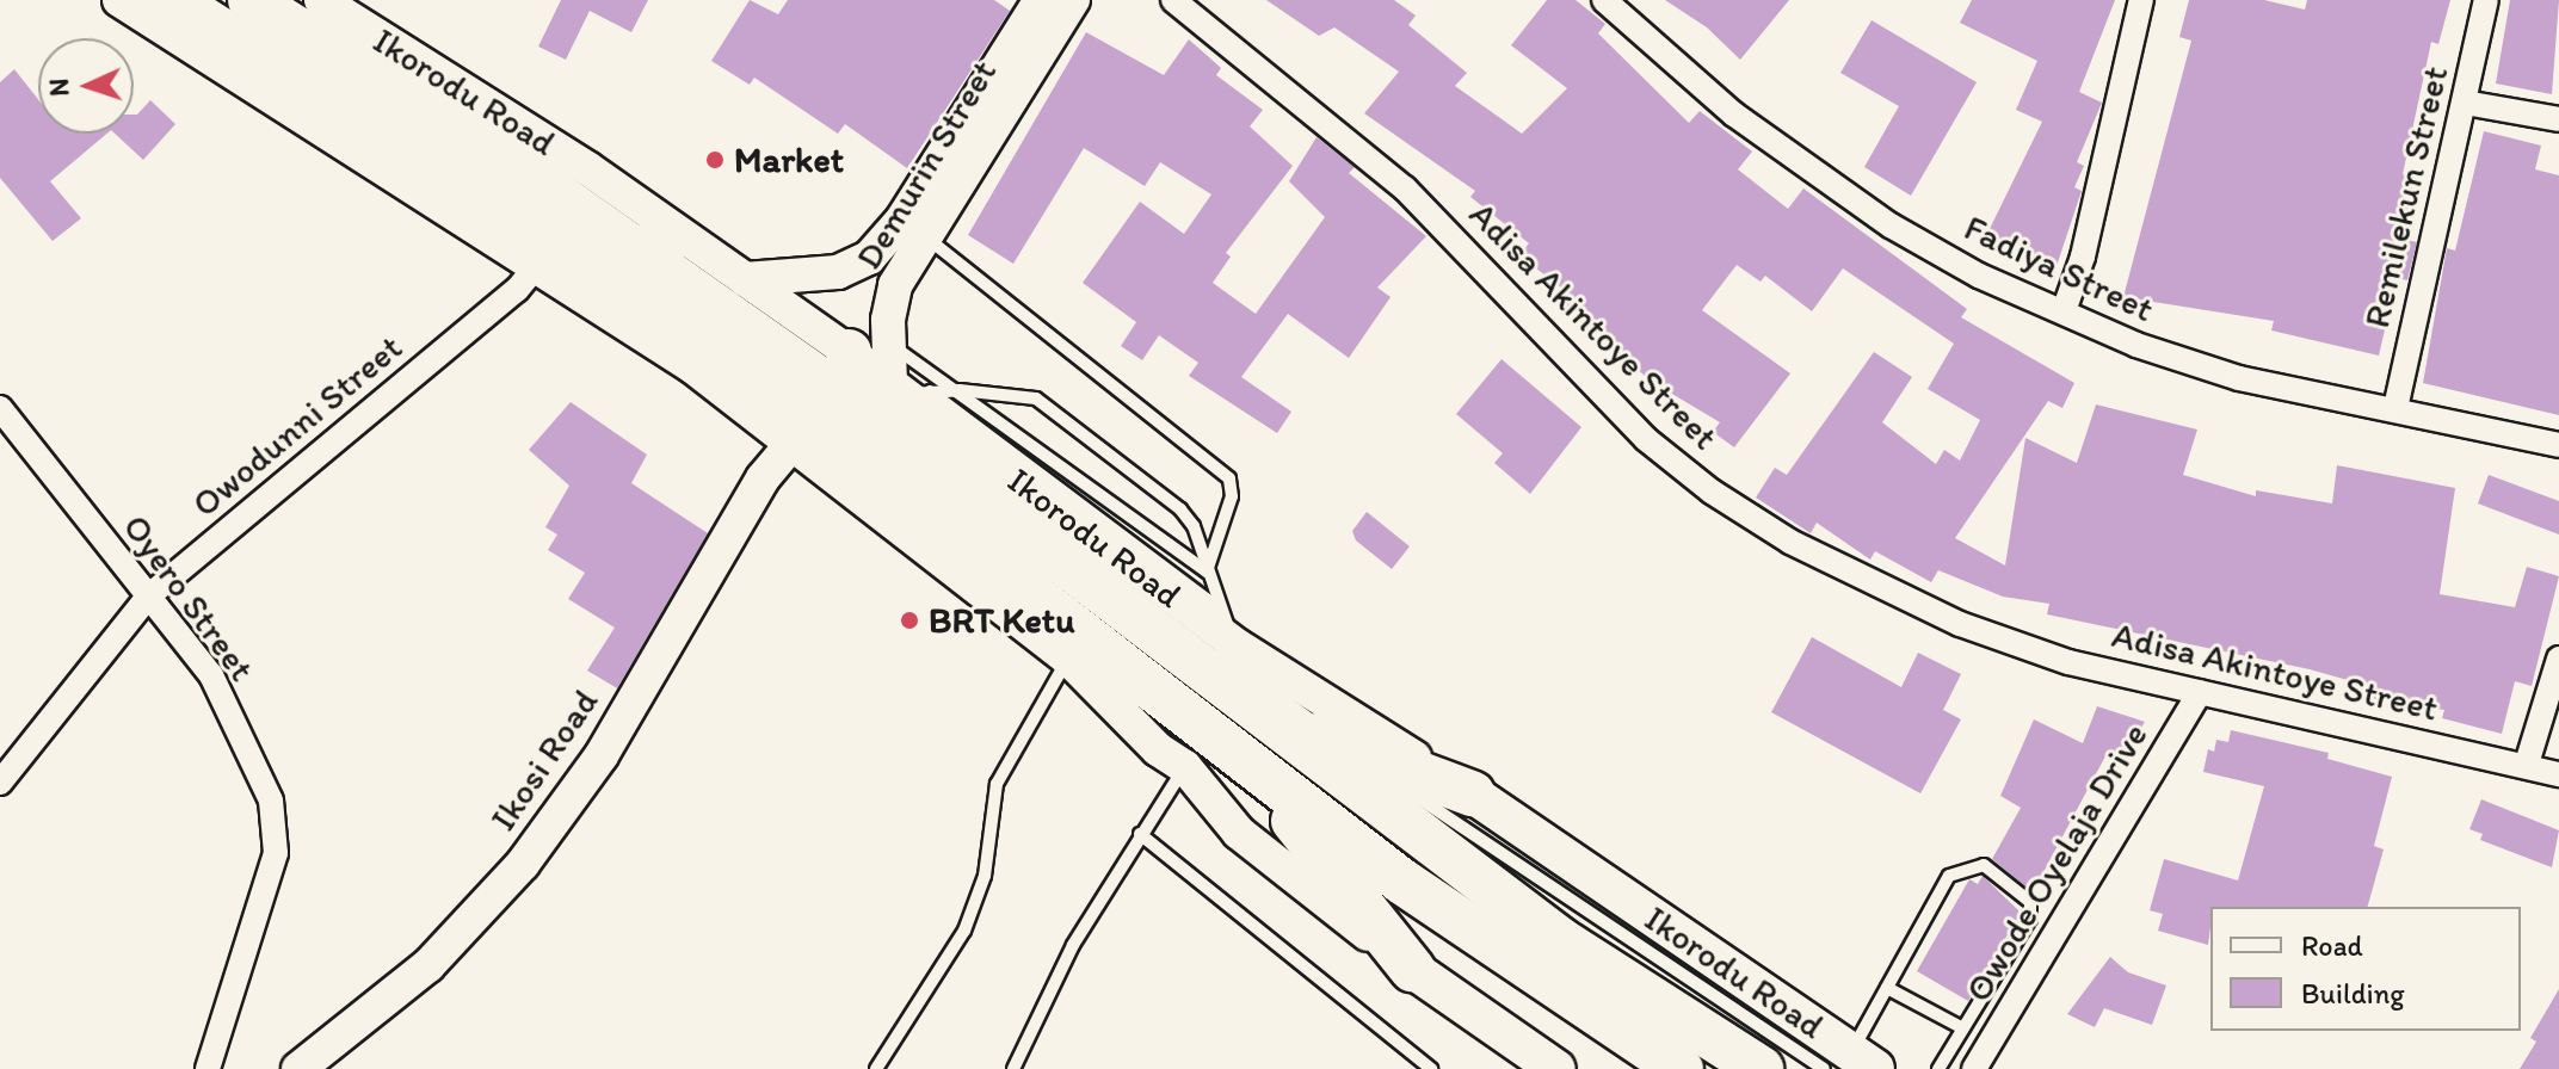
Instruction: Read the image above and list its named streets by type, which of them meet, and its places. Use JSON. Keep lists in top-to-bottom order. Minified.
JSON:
{"streets":{"highway":["Ikorodu Road"],"street":["Demurin Street","Remilekun Street","Fadiya Street","Adisa Akintoye Street","Owodunni Street","Oyero Street","Ikosi Road","Owode Oyelaja Drive"]},"crossings":[["Ikorodu Road","Demurin Street"],["Remilekun Street","Fadiya Street"],["Adisa Akintoye Street","Owode Oyelaja Drive"],["Owodunni Street","Oyero Street"]],"places":["Market","BRT Ketu"],"legend":["Road","Building"],"north":"left"}
